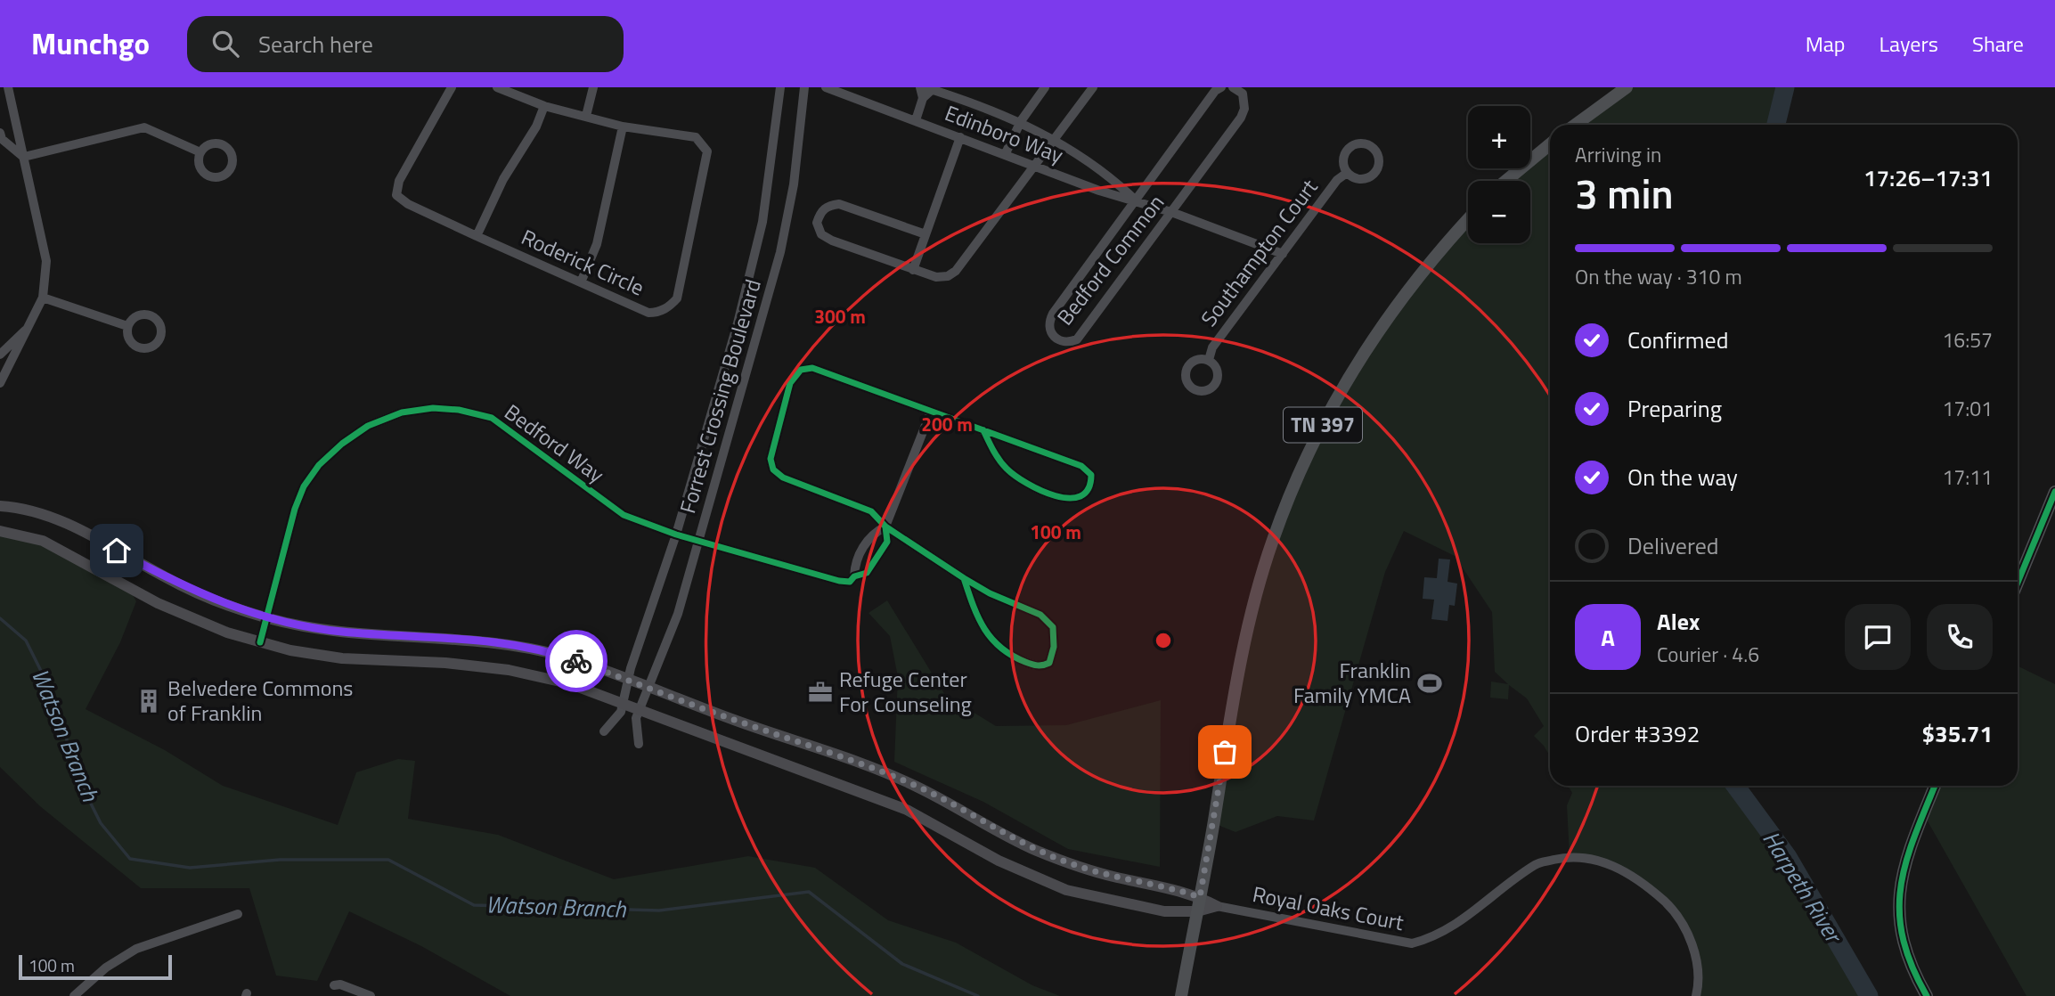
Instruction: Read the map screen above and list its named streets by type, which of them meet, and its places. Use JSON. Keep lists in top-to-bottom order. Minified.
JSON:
{"streets":{"main road":["TN 397"],"street":["Edinboro Way","Southampton Court","Bedford Common","Roderick Circle","Forrest Crossing Boulevard","Bedford Way","Royal Oaks Court"]},"crossings":[["Edinboro Way","Southampton Court"],["Edinboro Way","Bedford Common"],["Forrest Crossing Boulevard","Bedford Way"]],"water":["Watson Branch","Harpeth River"],"places":{"sports":["Franklin Family YMCA"],"office":["Refuge Center For Counseling"],"building":["Belvedere Commons of Franklin"]},"scale_bar":"100 m","page":{"header":"Munchgo","search":"Search here","nav":["Map","Layers","Share"],"map_buttons":["+","−"],"heading":["3 min","Arriving in","17:26–17:31"],"panel":["Alex","Courier · 4.6","Order #3392","$35.71"],"bar":"On the way · 310 m","list":[["Confirmed","16:57"],["Preparing","17:01"],["On the way","17:11"],"Delivered"],"round":"A","scale":"100 m"},"rings":["300 m","200 m","100 m"]}
